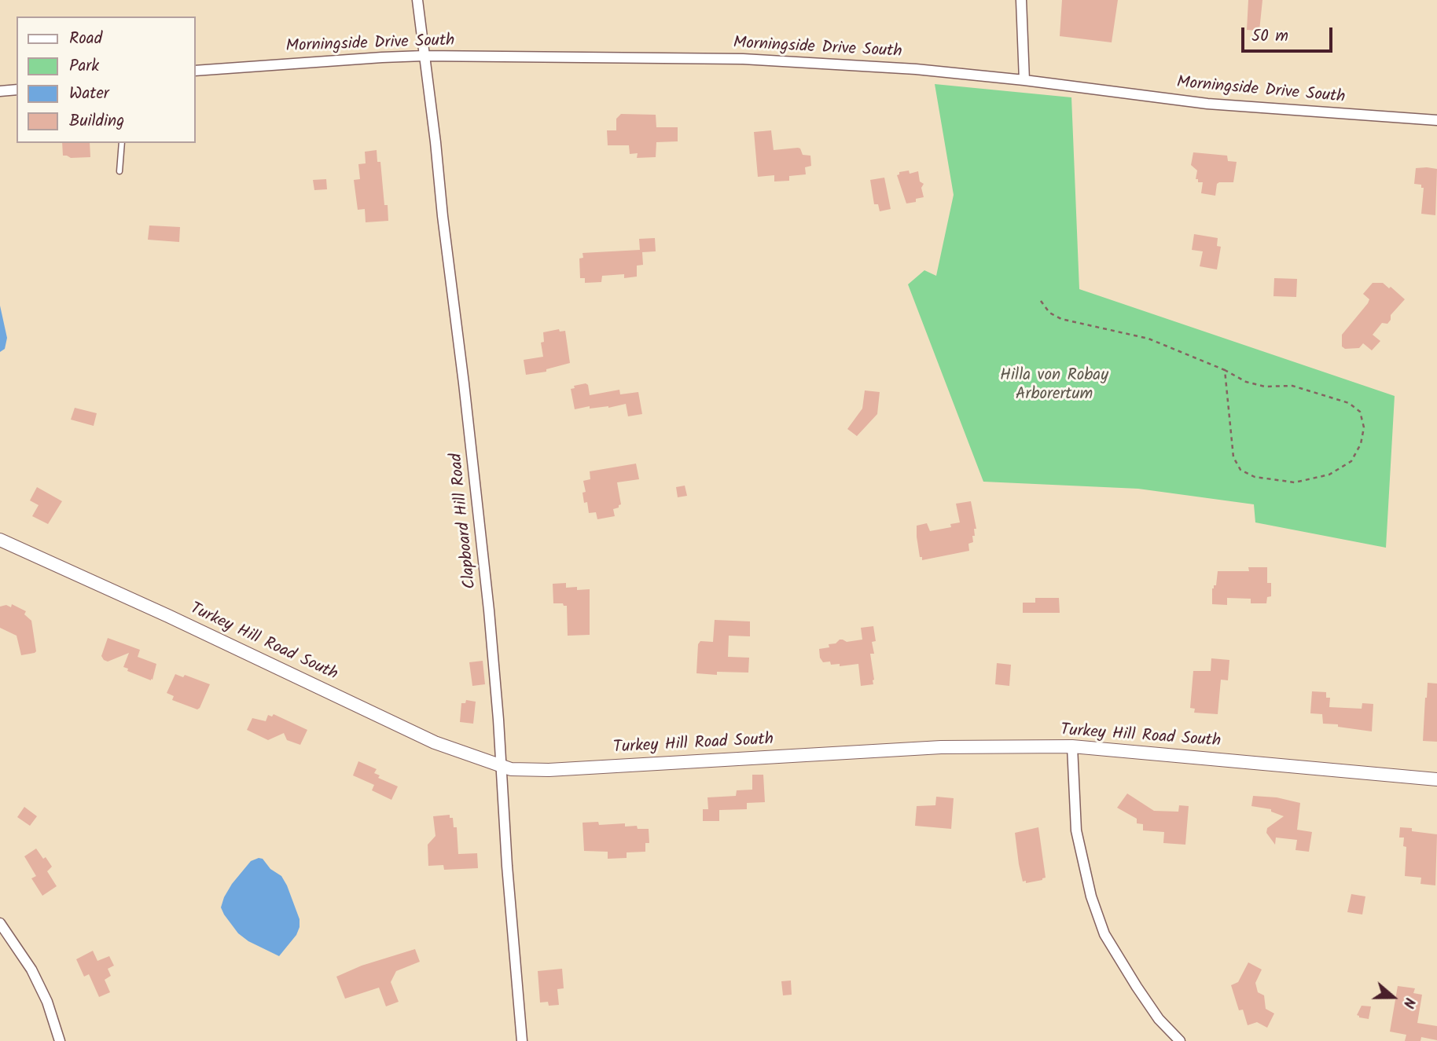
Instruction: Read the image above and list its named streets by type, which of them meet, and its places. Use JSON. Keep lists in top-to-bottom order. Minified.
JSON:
{"streets":{"street":["Morningside Drive South","Clapboard Hill Road","Turkey Hill Road South"]},"crossings":[["Morningside Drive South","Clapboard Hill Road"],["Clapboard Hill Road","Turkey Hill Road South"]],"parks":["Hilla von Robay Arborertum"],"legend":["Road","Park","Water","Building"],"scale_bar":"50 m","north":"right"}
